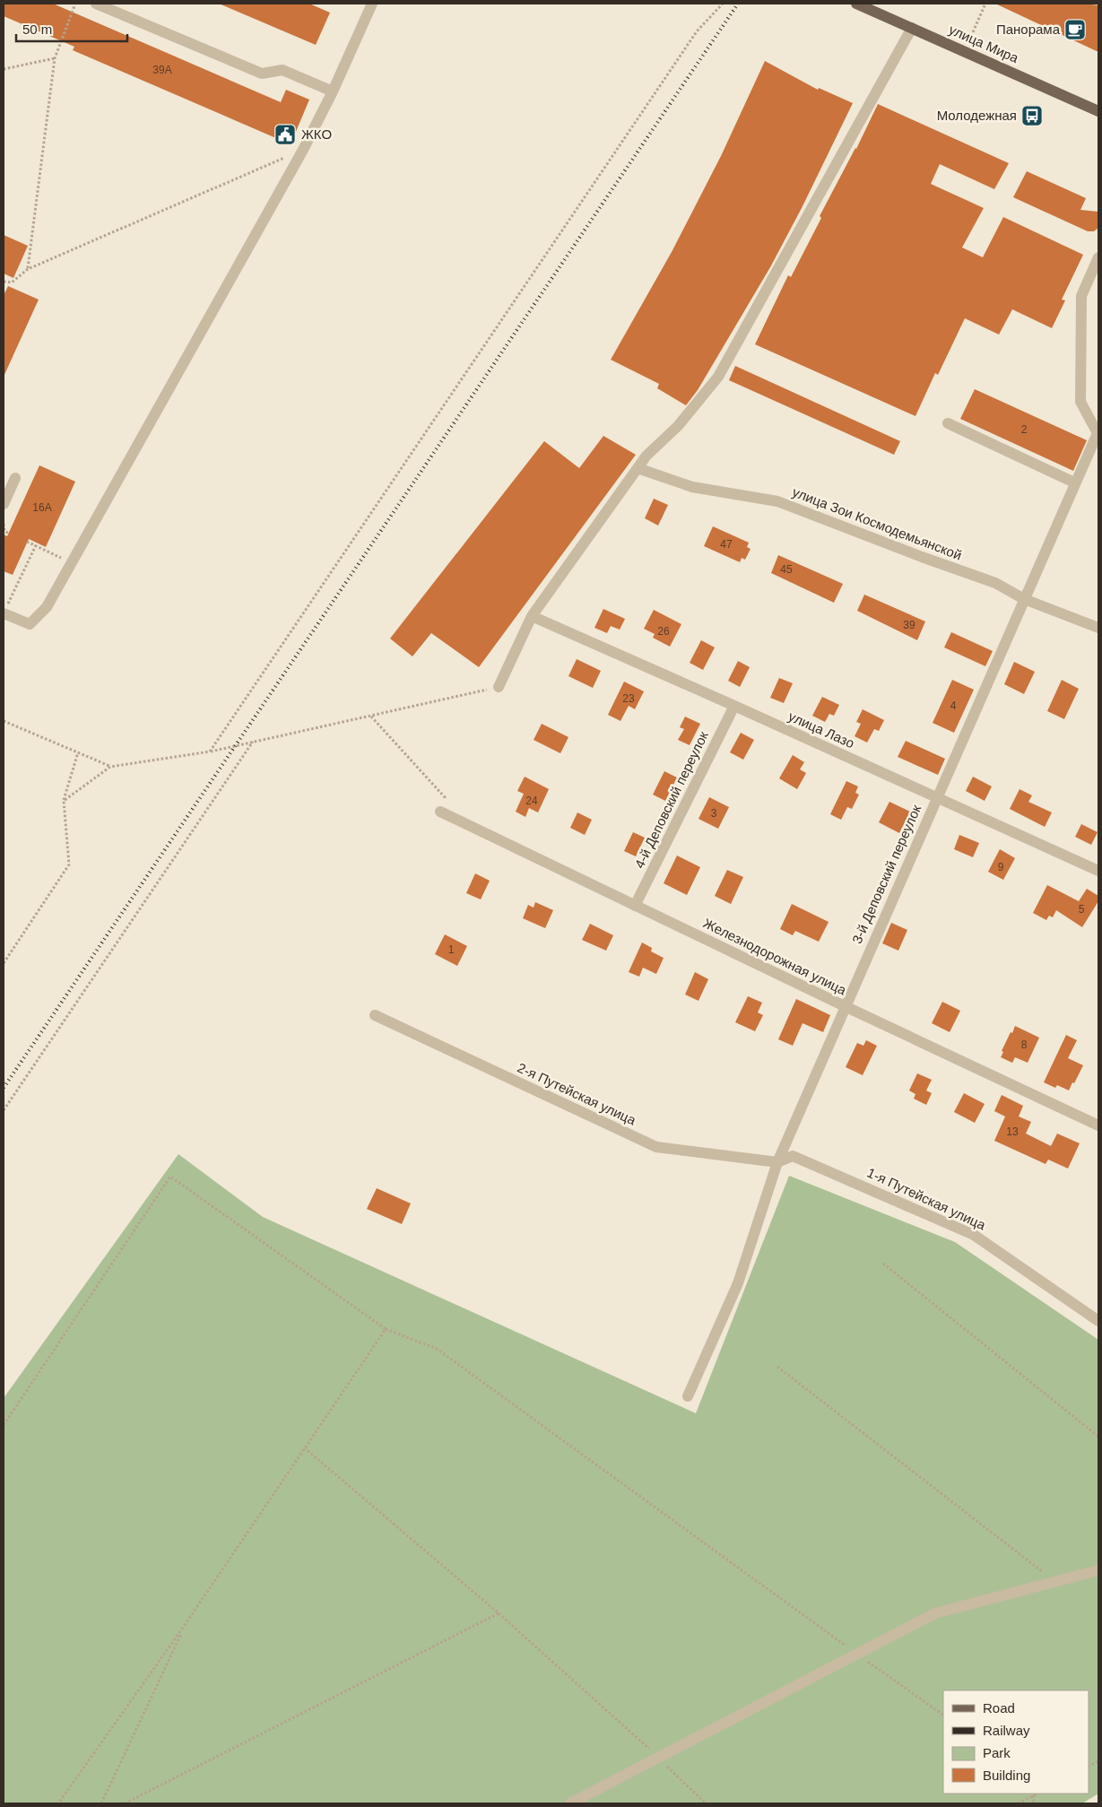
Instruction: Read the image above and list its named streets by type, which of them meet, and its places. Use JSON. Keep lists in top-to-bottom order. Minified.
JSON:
{"streets":{"main road":["улица Мира"],"street":["улица Зои Космодемьянской","улица Лазо","4-й Деповский переулок","3-й Деповский переулок","Железнодорожная улица","2-я Путейская улица","1-я Путейская улица"]},"crossings":[["улица Зои Космодемьянской","3-й Деповский переулок"],["улица Лазо","4-й Деповский переулок"],["улица Лазо","3-й Деповский переулок"],["4-й Деповский переулок","Железнодорожная улица"],["3-й Деповский переулок","Железнодорожная улица"],["3-й Деповский переулок","2-я Путейская улица"],["3-й Деповский переулок","1-я Путейская улица"],["2-я Путейская улица","1-я Путейская улица"]],"places":{"cafe":["Панорама"],"bus stop":["Молодежная"],"public building":["ЖКО"]},"house_numbers":["39А","2","16А","47","45","39","26","23","4","24","3","9","5","1","8","13"],"legend":["Road","Railway","Park","Building"],"scale_bar":"50 m"}
